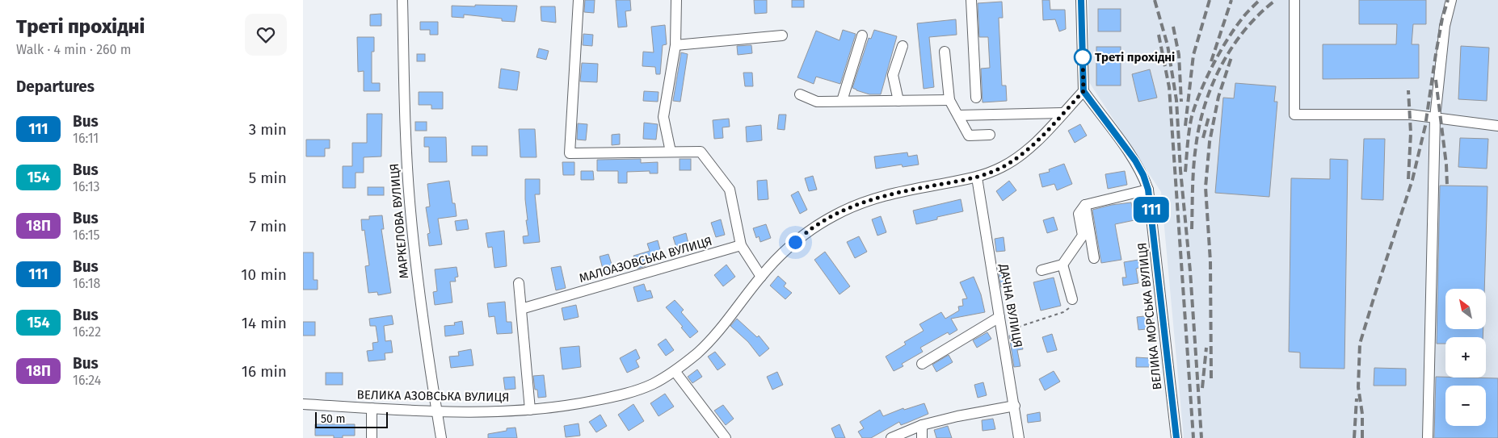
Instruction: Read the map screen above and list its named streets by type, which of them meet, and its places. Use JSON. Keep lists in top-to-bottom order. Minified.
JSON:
{"streets":{"street":["МАРКЕЛОВА ВУЛИЦЯ","МАЛОАЗОВСЬКА ВУЛИЦЯ","ДАЧНА ВУЛИЦЯ","ВЕЛИКА МОРСЬКА ВУЛИЦЯ","ВЕЛИКА АЗОВСЬКА ВУЛИЦЯ"]},"crossings":[["МАРКЕЛОВА ВУЛИЦЯ","ВЕЛИКА АЗОВСЬКА ВУЛИЦЯ"],["ДАЧНА ВУЛИЦЯ","ВЕЛИКА АЗОВСЬКА ВУЛИЦЯ"],["ВЕЛИКА МОРСЬКА ВУЛИЦЯ","ВЕЛИКА АЗОВСЬКА ВУЛИЦЯ"]],"places":["Треті прохідні"],"lines":["bus line 111"],"scale_bar":"50 m","north":"top left","page":{"heading":[["Треті прохідні","Walk · 4 min · 260 m"],"Departures"],"on_map":"111","list":[{"mark":"111","name":"Bus","note":"16:11","value":"3 min"},{"mark":"154","name":"Bus","note":"16:13","value":"5 min"},{"mark":"18П","name":"Bus","note":"16:15","value":"7 min"},{"mark":"111","name":"Bus","note":"16:18","value":"10 min"},{"mark":"154","name":"Bus","note":"16:22","value":"14 min"},{"mark":"18П","name":"Bus","note":"16:24","value":"16 min"}],"map_buttons":["+","−"],"scale":"50 m"}}
